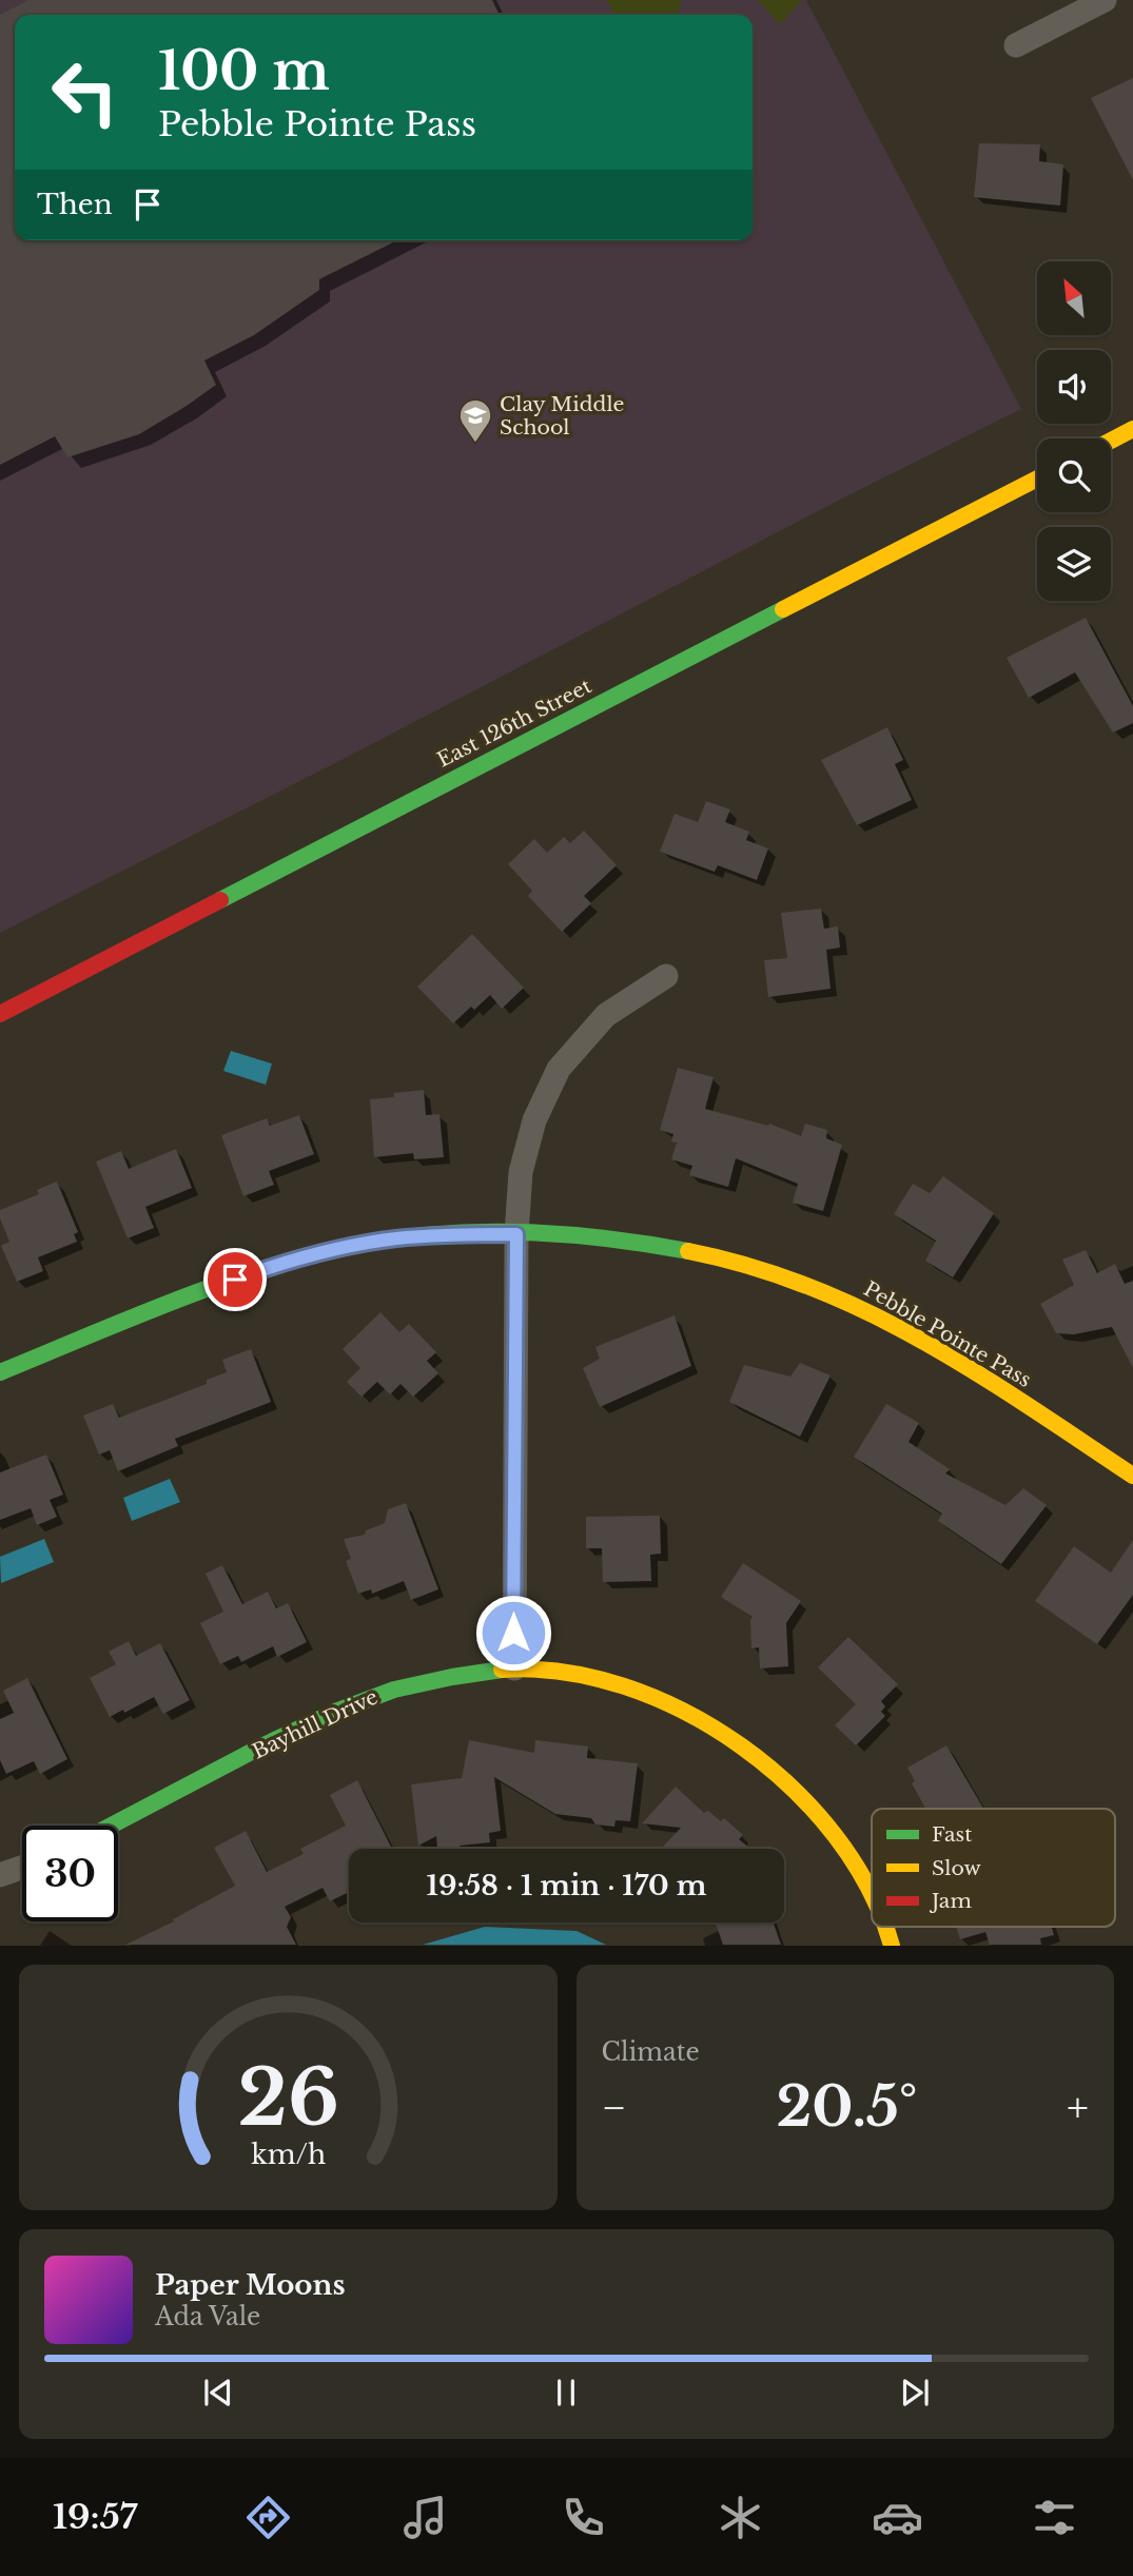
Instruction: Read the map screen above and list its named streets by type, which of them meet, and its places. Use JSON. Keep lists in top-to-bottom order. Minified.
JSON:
{"streets":{"street":["East 126th Street","Pebble Pointe Pass","Bayhill Drive"]},"places":{"school or university":["Clay Middle School"]},"legend":["Fast","Slow","Jam"],"north":"top left","page":{"turn":["100 m","Pebble Pointe Pass"],"then":"Then","limit":"30","trip":"19:58 · 1 min · 170 m","tile":"Climate","heat":["−","20.5°","+"],"song":["Paper Moons","Ada Vale"],"tabs":"19:57","gauge":["26","km/h"]}}
